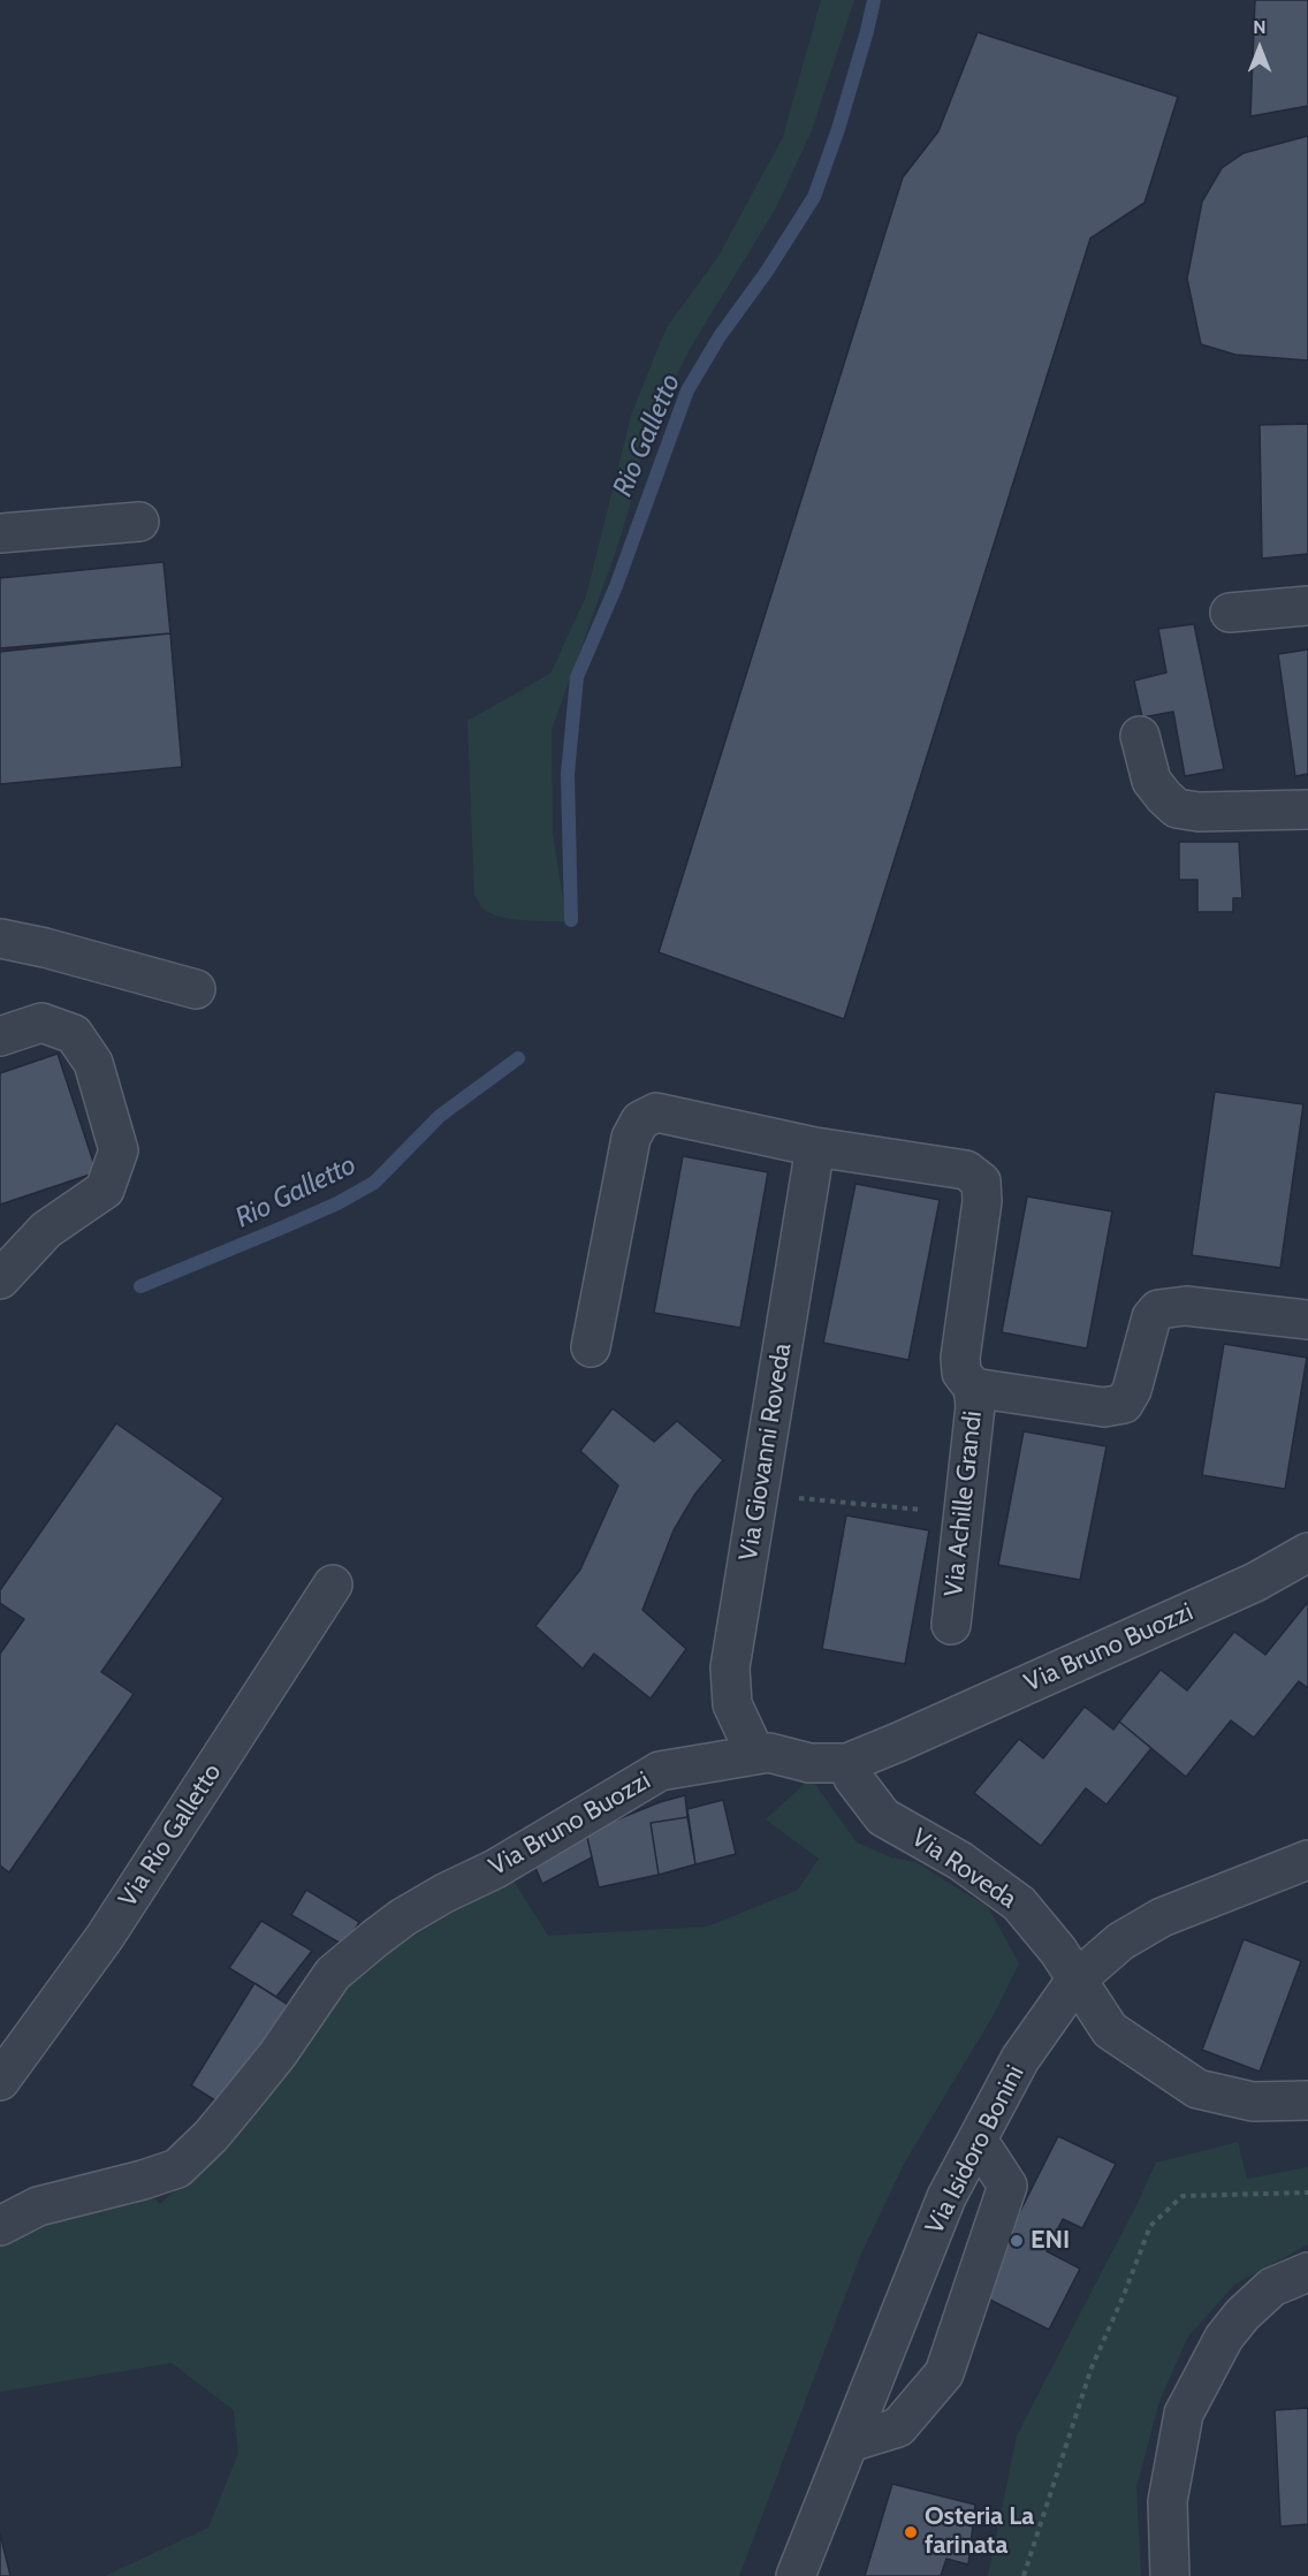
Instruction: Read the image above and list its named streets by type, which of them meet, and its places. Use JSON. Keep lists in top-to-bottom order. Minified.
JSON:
{"streets":{"street":["Via Giovanni Roveda","Via Achille Grandi","Via Bruno Buozzi","Via Rio Galletto","Via Roveda","Via Isidoro Bonini"]},"crossings":[["Via Giovanni Roveda","Via Achille Grandi"],["Via Giovanni Roveda","Via Bruno Buozzi"],["Via Bruno Buozzi","Via Roveda"],["Via Roveda","Via Isidoro Bonini"]],"water":["Rio Galletto"],"places":["ENI","Osteria La farinata"],"north":"top"}
